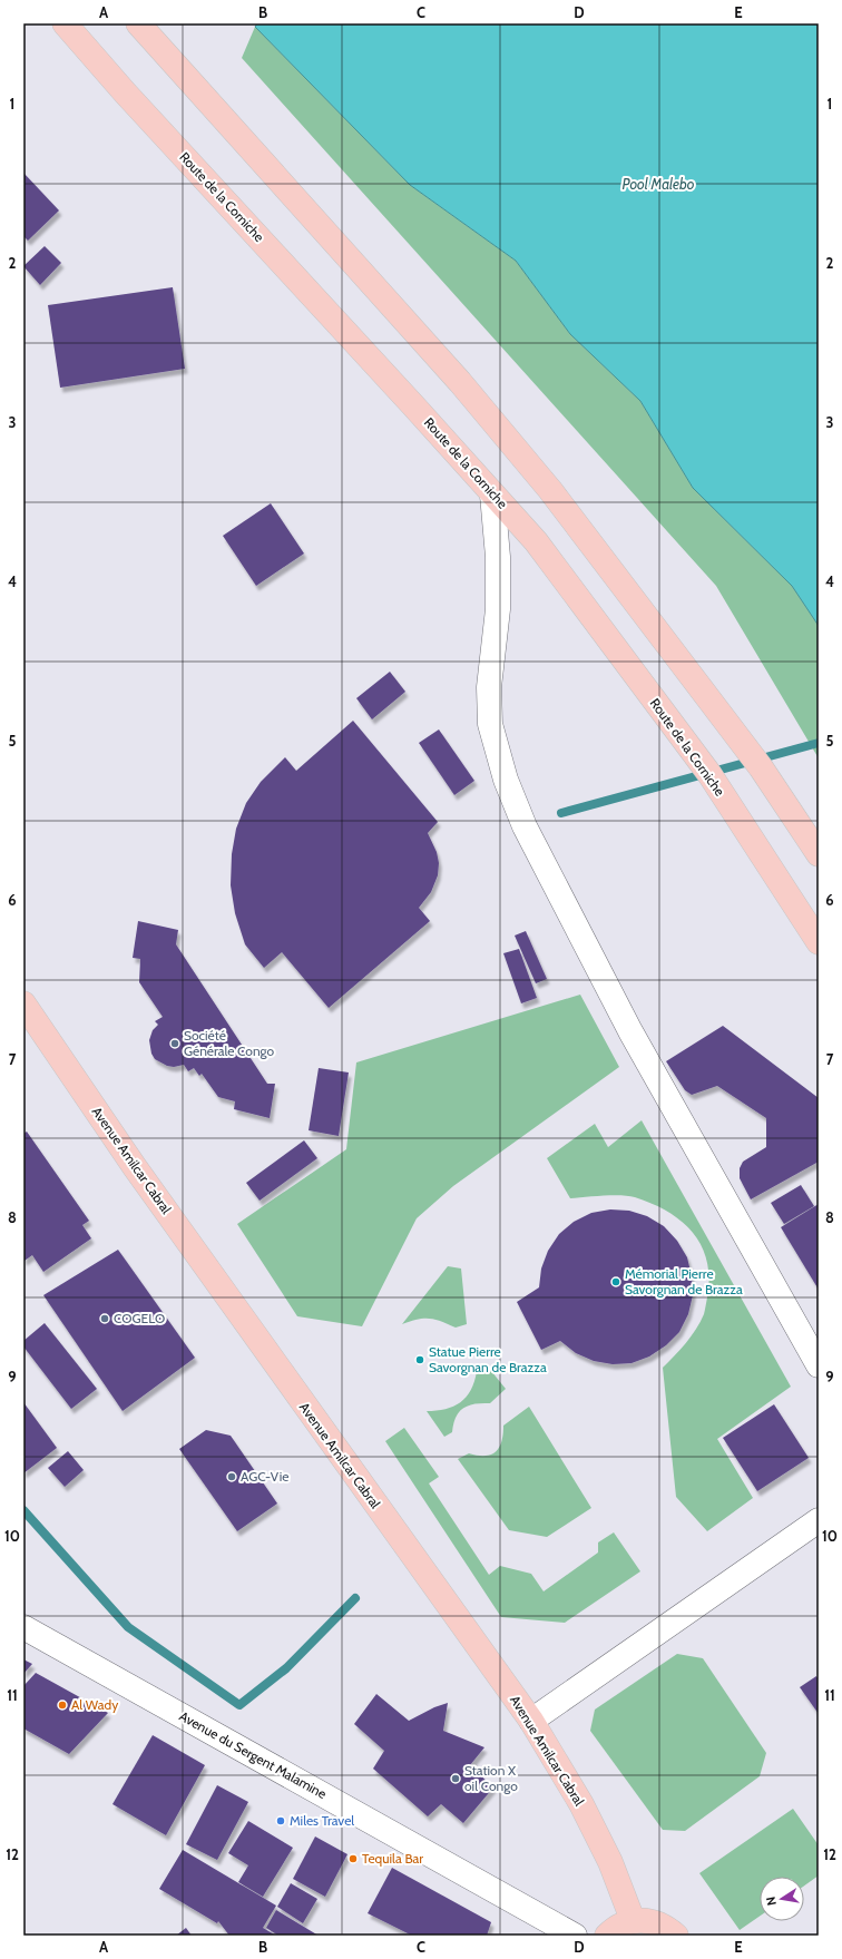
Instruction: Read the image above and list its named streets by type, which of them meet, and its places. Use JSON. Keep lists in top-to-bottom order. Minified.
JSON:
{"streets":{"main road":["Route de la Corniche","Avenue Amilcar Cabral"],"street":["Avenue du Sergent Malamine"]},"water":["Pool Malebo"],"places":["Société Générale Congo","Mémorial Pierre Savorgnan de Brazza","COGELO","Statue Pierre Savorgnan de Brazza","AGC-Vie","Al Wady","Station X oil Congo","Miles Travel","Tequila Bar"],"north":"left","grid":{"columns":["A","B","C","D","E"],"rows":["1","2","3","4","5","6","7","8","9","10","11","12"]}}
